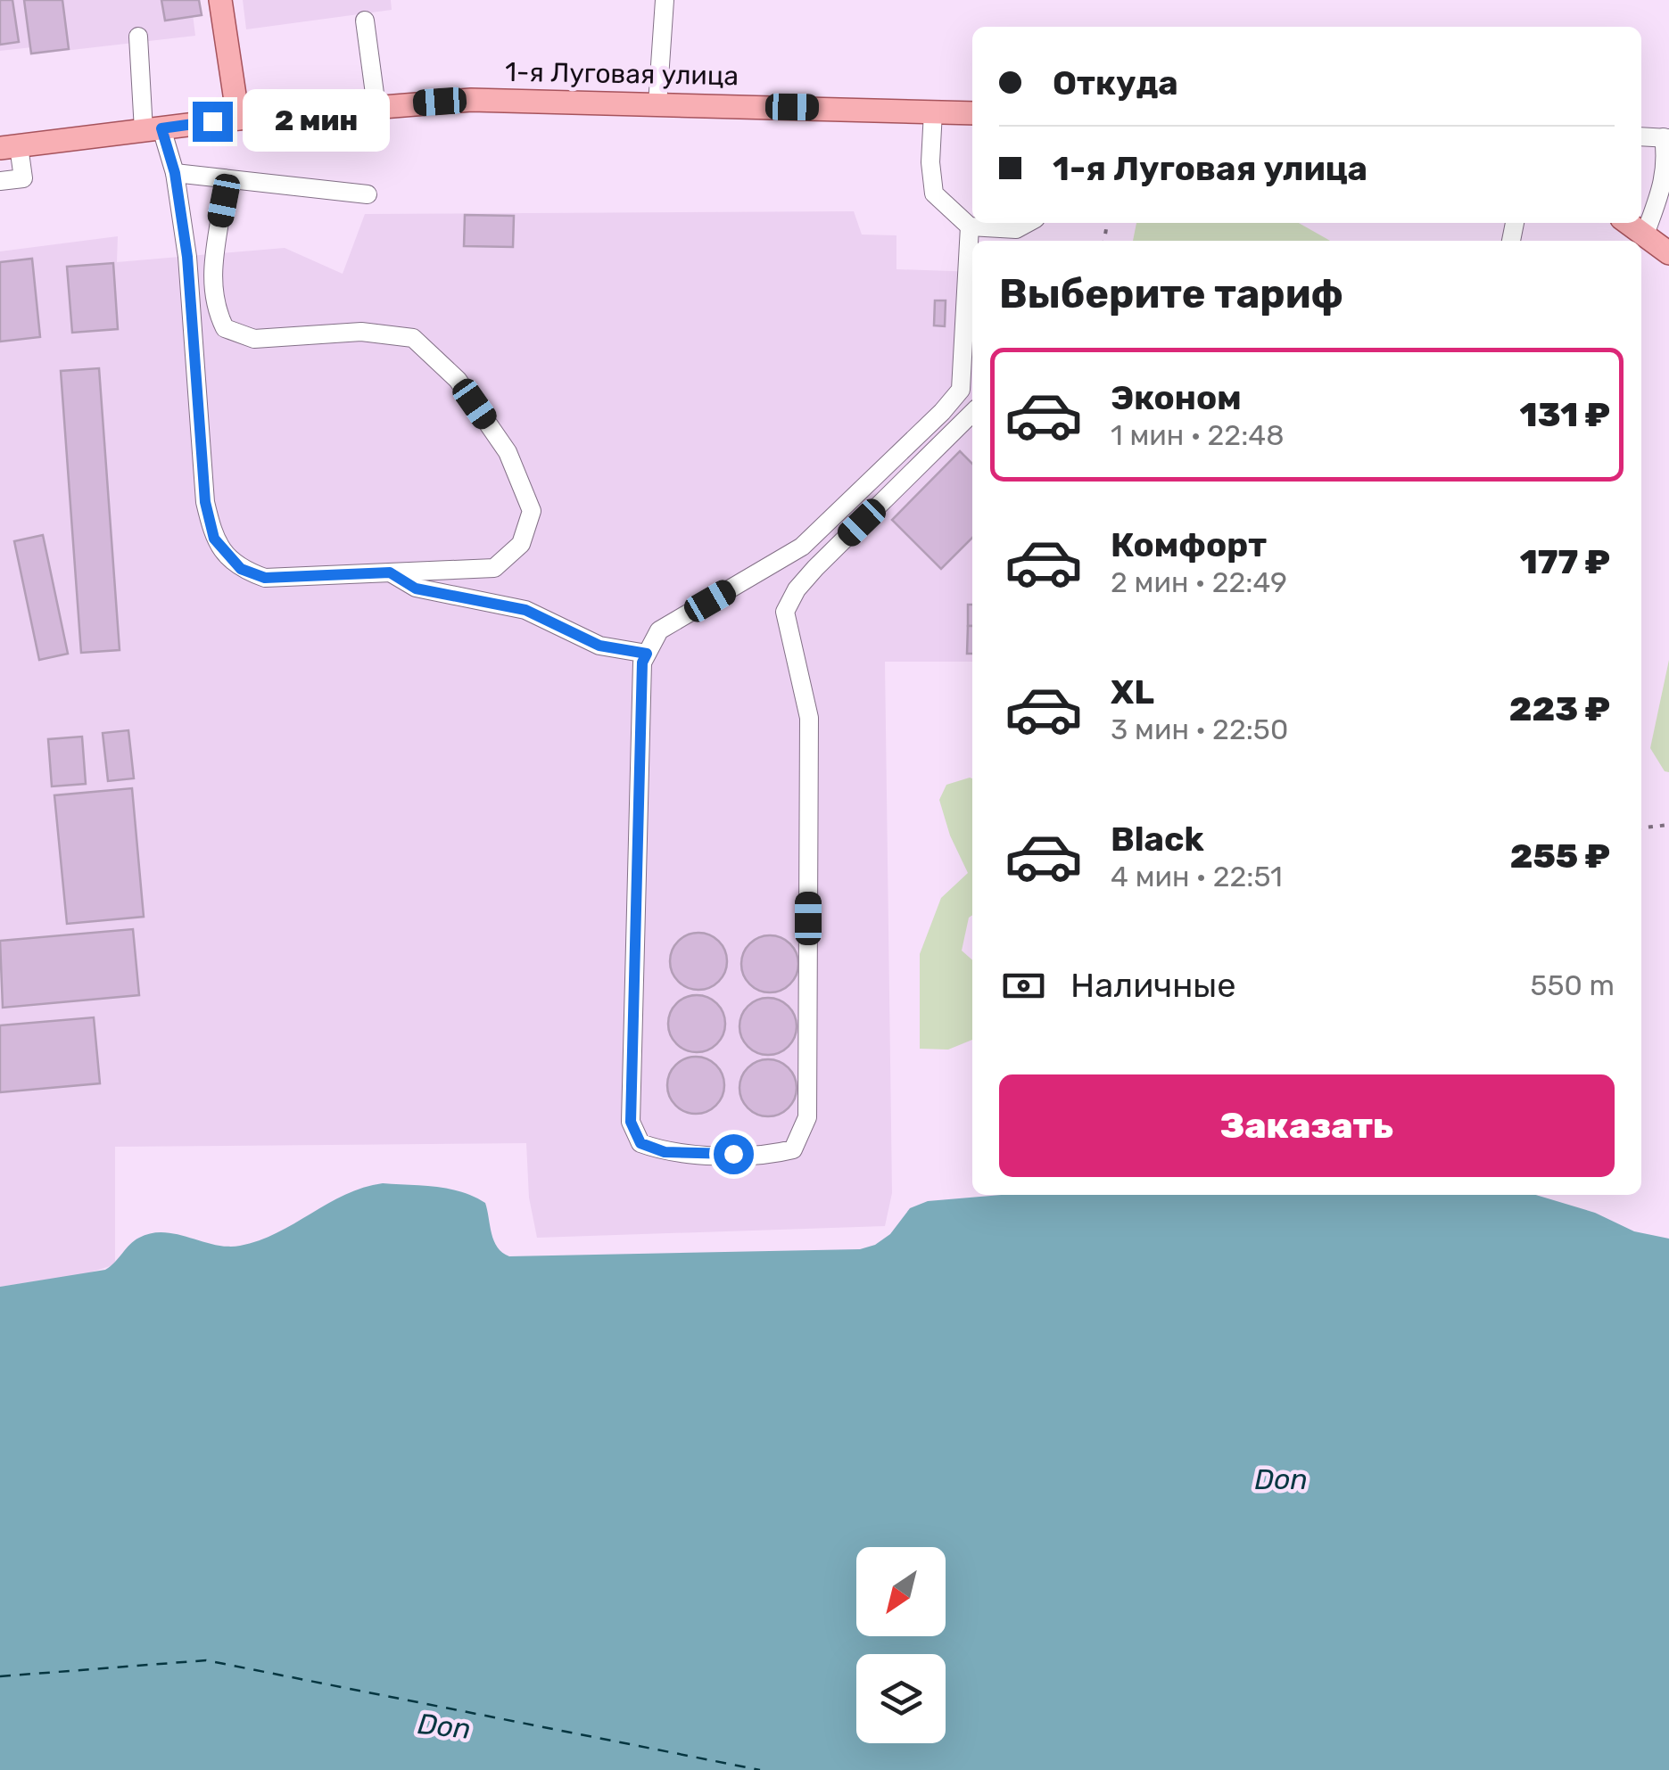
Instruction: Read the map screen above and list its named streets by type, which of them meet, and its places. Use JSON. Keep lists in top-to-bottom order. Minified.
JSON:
{"streets":{"main road":["1-я Луговая улица"]},"water":["Don"],"north":"bottom left","page":{"banner":["Откуда","1-я Луговая улица"],"bubble":"2 мин","heading":"Выберите тариф","list":[{"name":"Эконом","note":"1 мин · 22:48","value":"131 ₽"},{"name":"Комфорт","note":"2 мин · 22:49","value":"177 ₽"},{"name":"XL","note":"3 мин · 22:50","value":"223 ₽"},{"name":"Black","note":"4 мин · 22:51","value":"255 ₽"}],"pay":["Наличные","550 m"],"buttons":"Заказать"}}
